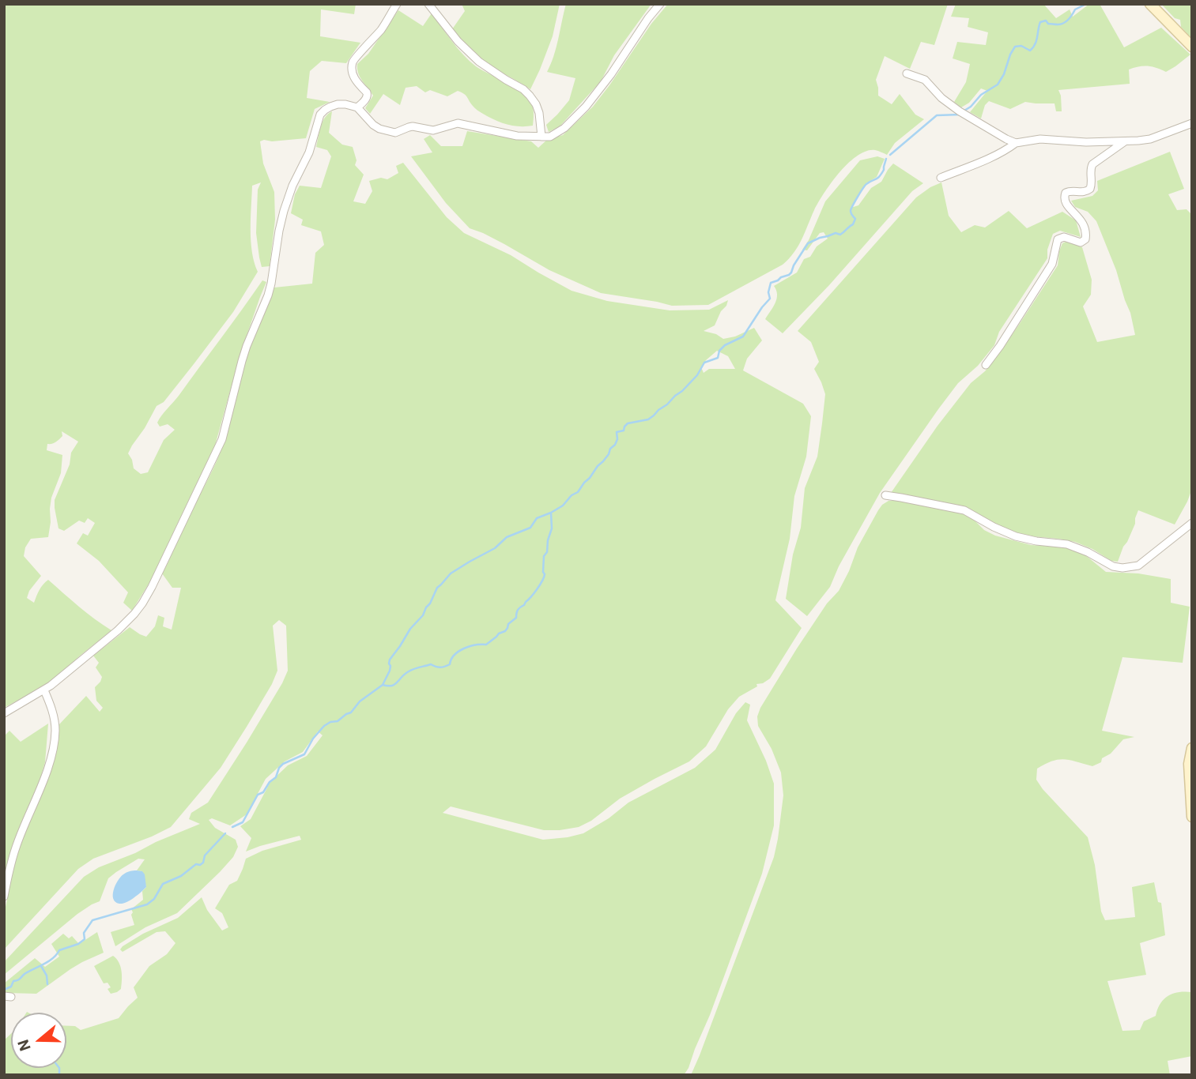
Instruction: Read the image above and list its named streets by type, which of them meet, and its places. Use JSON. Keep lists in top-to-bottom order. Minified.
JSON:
{"north":"left"}
